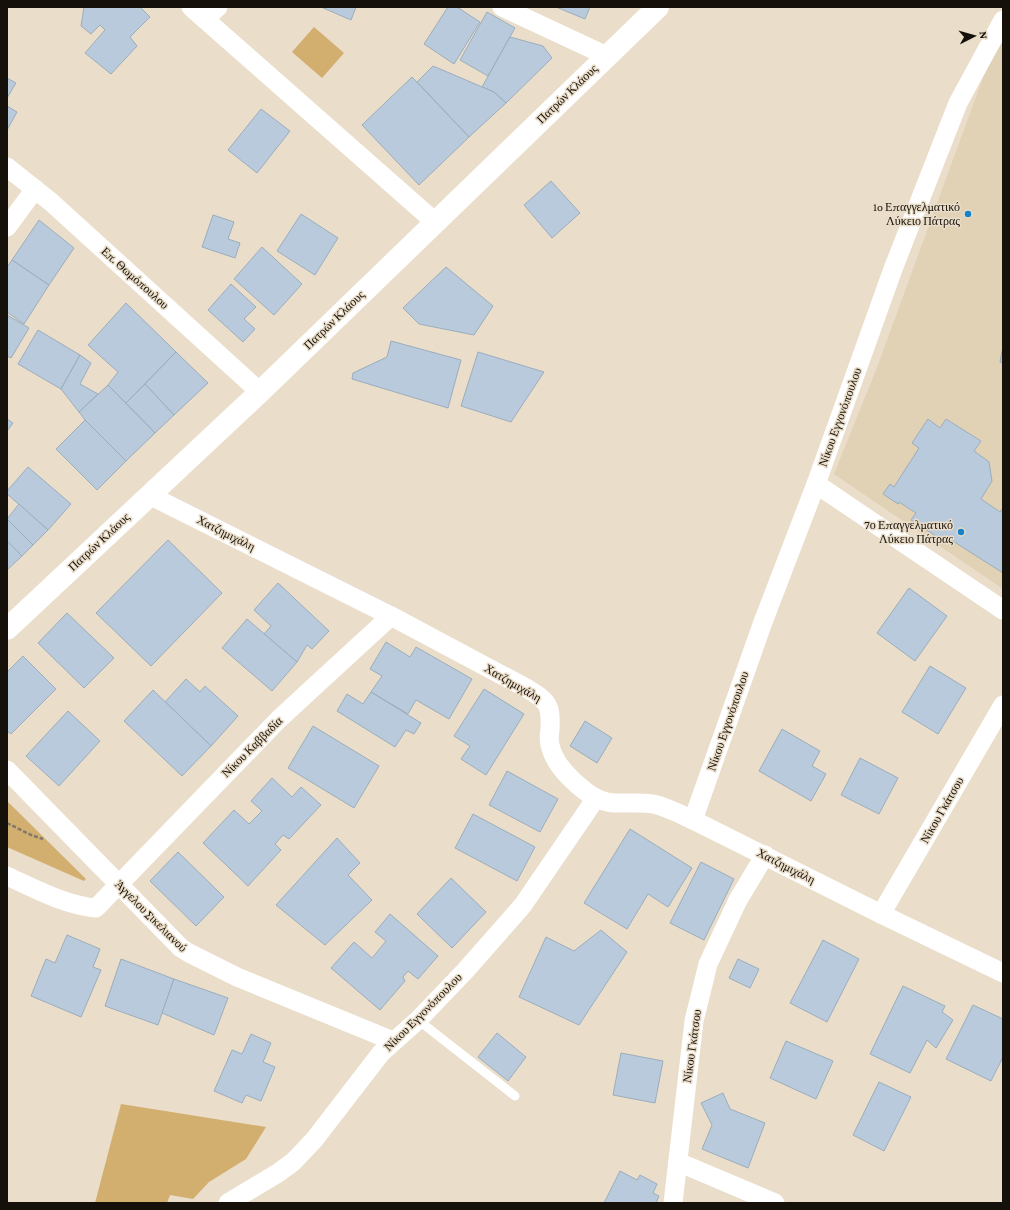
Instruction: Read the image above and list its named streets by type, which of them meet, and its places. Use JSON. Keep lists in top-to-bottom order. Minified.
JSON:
{"streets":{"main road":["Πατρών Κλάους"],"street":["Επ. Θωμόπουλου","Νίκου Εγγονόπουλου","Χατζημιχάλη","Νίκου Καββαδία","Νίκου Γκάτσου","Άγγελου Σικελιανού"]},"crossings":[["Πατρών Κλάους","Επ. Θωμόπουλου"],["Πατρών Κλάους","Χατζημιχάλη"],["Νίκου Εγγονόπουλου","Χατζημιχάλη"],["Νίκου Εγγονόπουλου","Άγγελου Σικελιανού"],["Χατζημιχάλη","Νίκου Καββαδία"],["Χατζημιχάλη","Νίκου Γκάτσου"],["Νίκου Καββαδία","Άγγελου Σικελιανού"]],"places":["1o Επαγγελματικό Λύκειο Πάτρας","7ο Επαγγελματικό Λύκειο Πάτρας"],"north":"right"}
